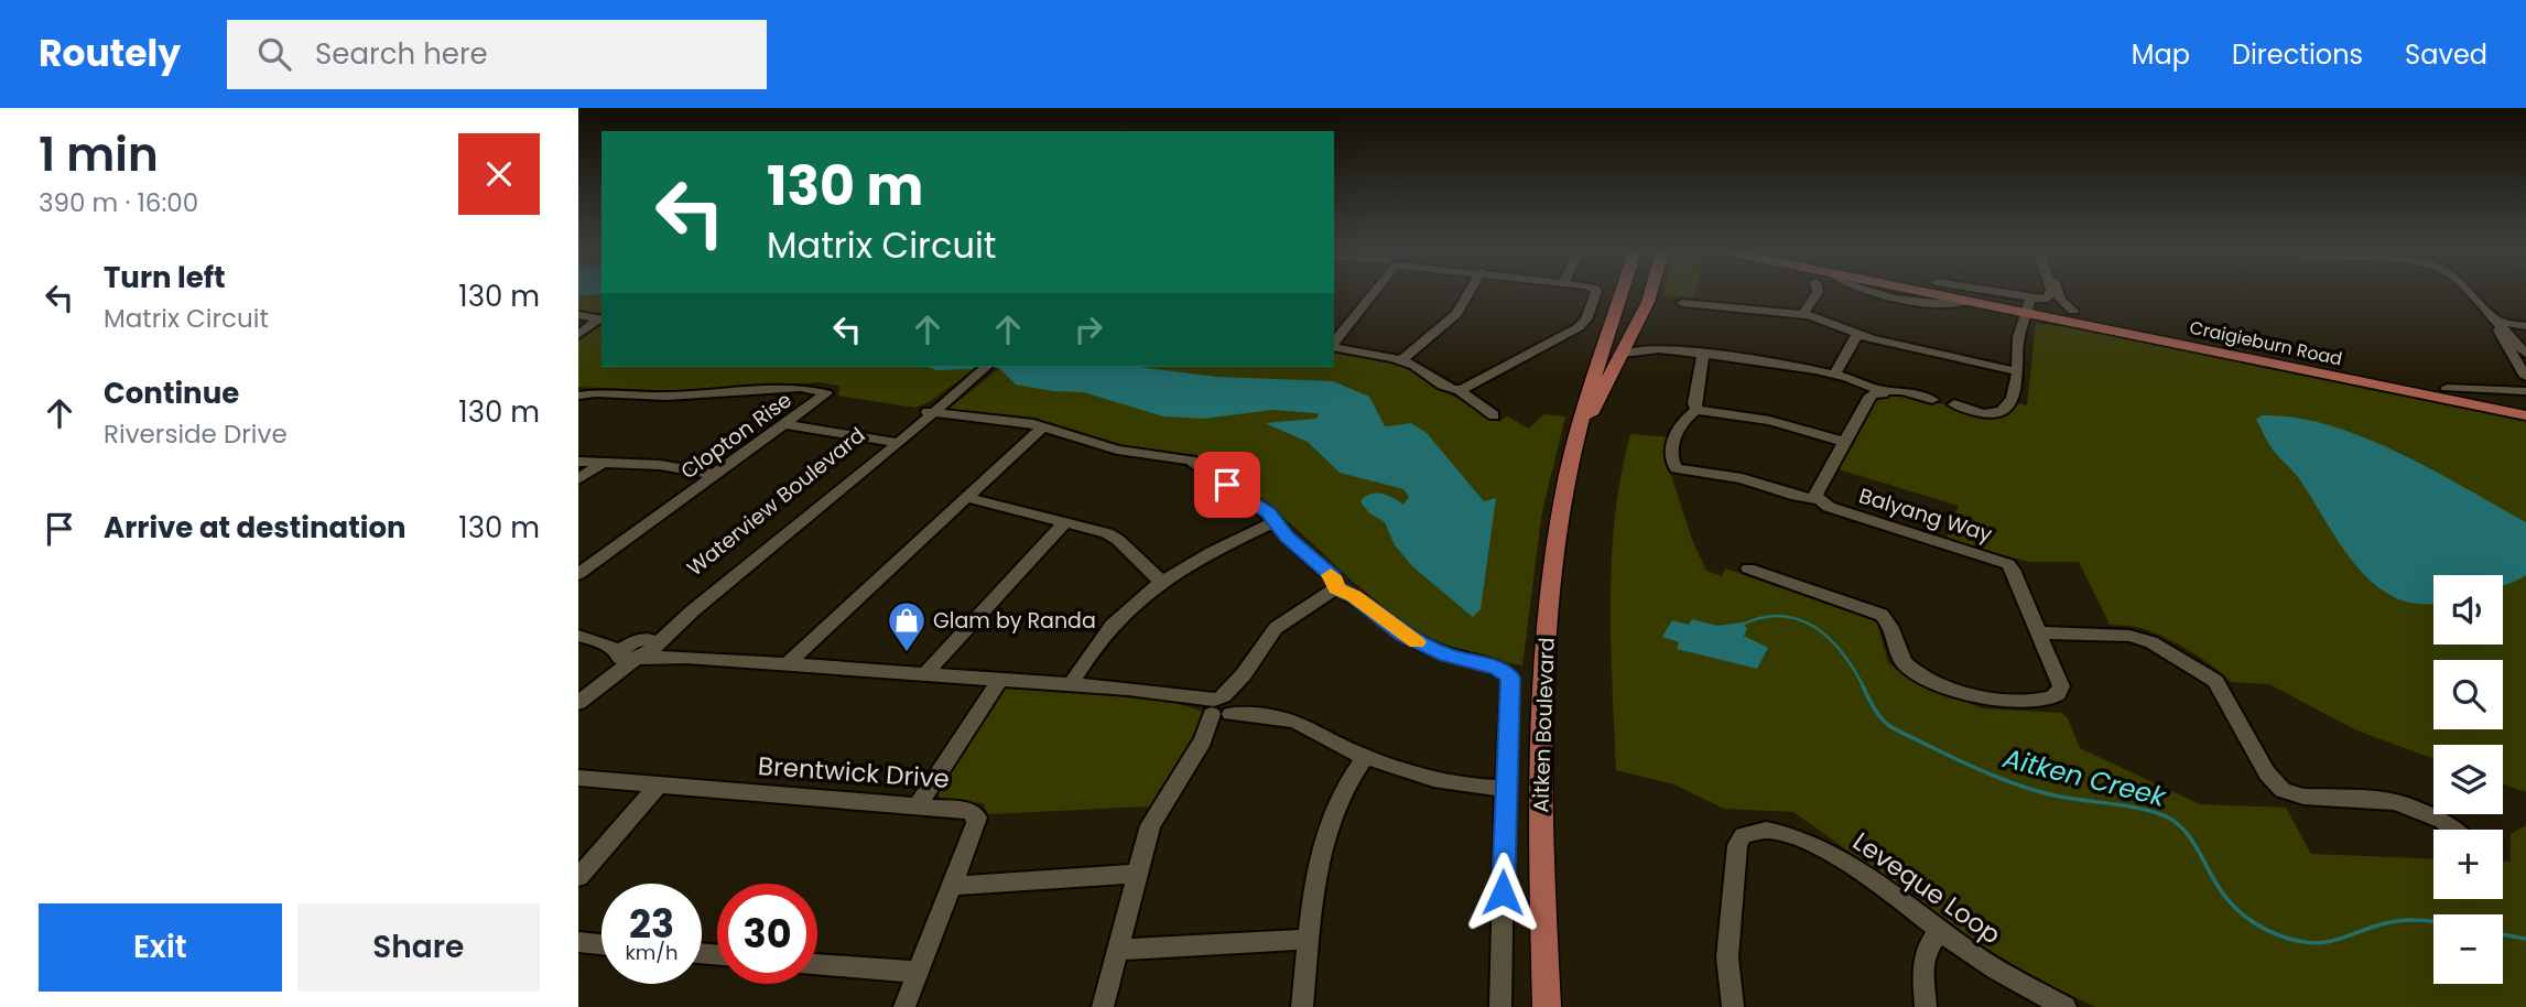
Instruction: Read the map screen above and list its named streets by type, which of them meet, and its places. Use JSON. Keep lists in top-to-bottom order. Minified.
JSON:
{"streets":{"main road":["Craigieburn Road","Aitken Boulevard"],"street":["Clopton Rise","Waterview Boulevard","Balyang Way","Brentwick Drive","Leveque Loop"]},"water":["Aitken Creek"],"places":{"shop":["Glam by Randa"]},"page":{"header":"Routely","search":"Search here","nav":["Map","Directions","Saved"],"heading":["1 min","390 m · 16:00"],"turn":["130 m","Matrix Circuit"],"list":[{"name":"Turn left","note":"Matrix Circuit","value":"130 m"},{"name":"Continue","note":"Riverside Drive","value":"130 m"},{"name":"Arrive at destination","value":"130 m"}],"map_buttons":["+","−"],"speed":"23 km/h","limit":"30","buttons":["Exit","Share"]}}
